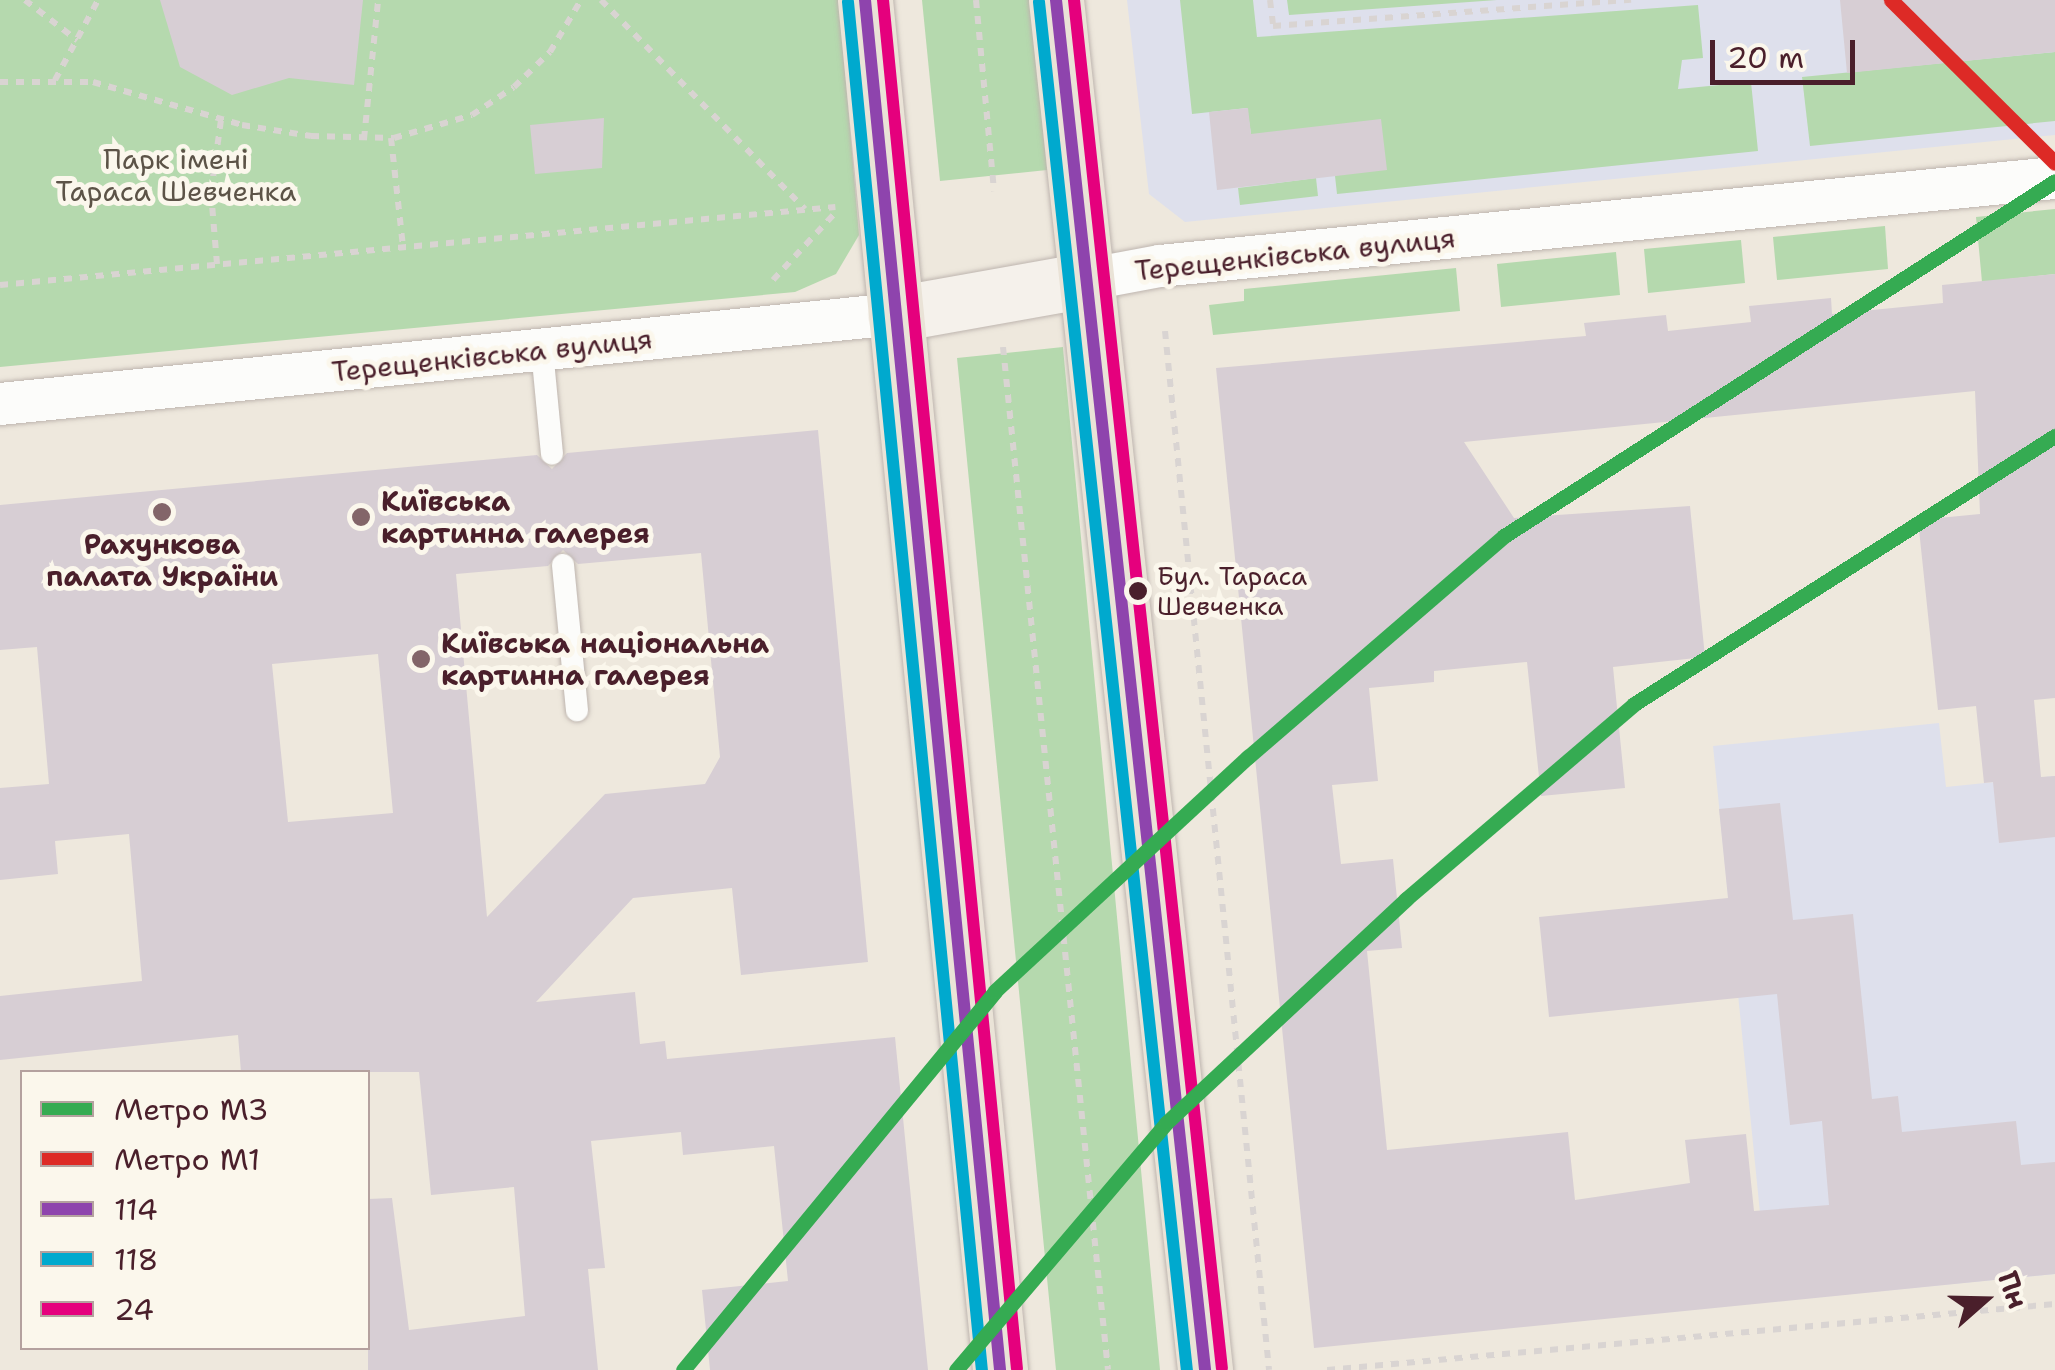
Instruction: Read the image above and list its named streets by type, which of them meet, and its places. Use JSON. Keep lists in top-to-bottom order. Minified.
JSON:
{"streets":{"street":["Терещенківська вулиця"]},"parks":["Парк імені Тараса Шевченка"],"places":["Рахункова палата України","Київська картинна галерея","Бул. Тараса Шевченка","Київська національна картинна галерея"],"lines":["metro line M1","transit line 114","transit line 24","transit line 118","metro line M3"],"legend":["Метро M3","Метро M1","114","118","24"],"scale_bar":"20 m","north":"right"}
